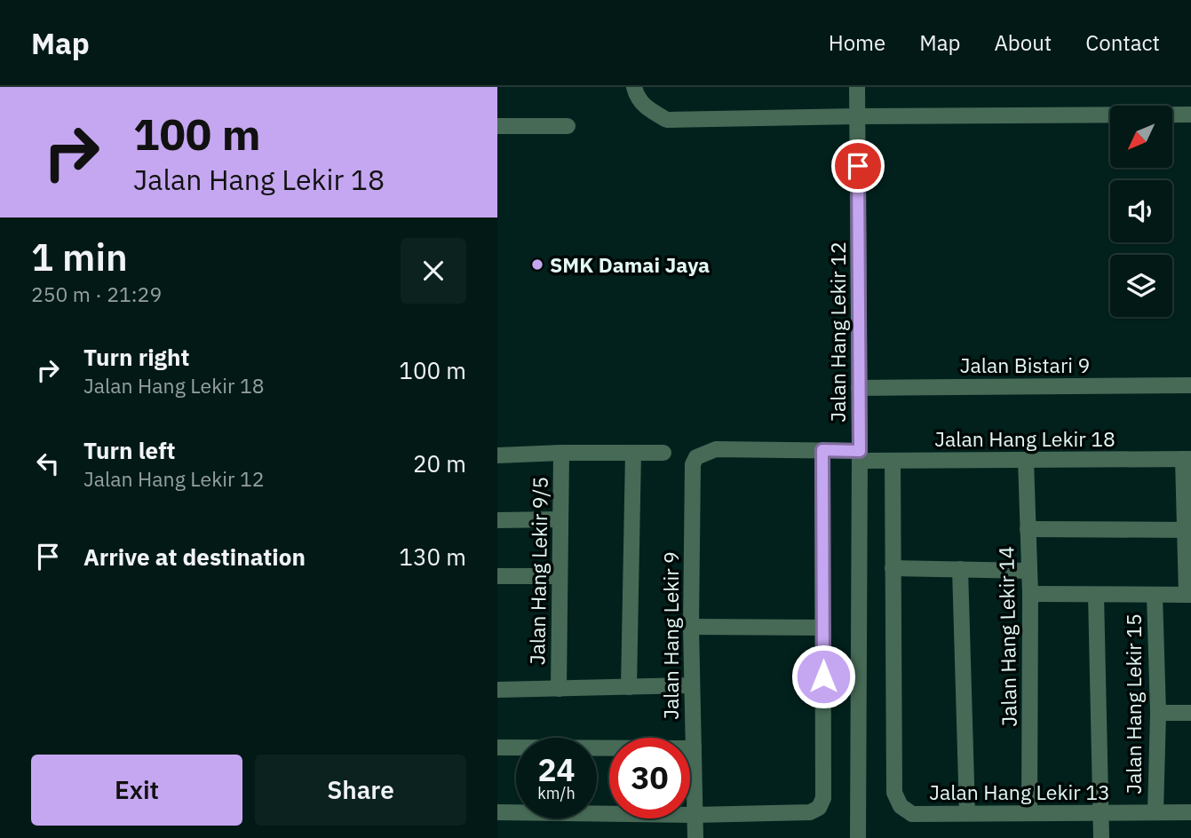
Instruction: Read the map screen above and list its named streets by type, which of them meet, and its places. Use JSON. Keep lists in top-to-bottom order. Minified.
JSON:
{"streets":{"street":["Jalan Hang Lekir 12","Jalan Bistari 9","Jalan Hang Lekir 18","Jalan Hang Lekir 9/5","Jalan Hang Lekir 9","Jalan Hang Lekir 14","Jalan Hang Lekir 15","Jalan Hang Lekir 13"]},"crossings":[["Jalan Hang Lekir 12","Jalan Bistari 9"],["Jalan Hang Lekir 12","Jalan Hang Lekir 18"],["Jalan Hang Lekir 18","Jalan Hang Lekir 9"],["Jalan Hang Lekir 18","Jalan Hang Lekir 14"],["Jalan Hang Lekir 18","Jalan Hang Lekir 13"],["Jalan Hang Lekir 14","Jalan Hang Lekir 13"],["Jalan Hang Lekir 15","Jalan Hang Lekir 13"]],"places":["SMK Damai Jaya"],"north":"bottom left","page":{"header":"Map","nav":["Home","Map","About","Contact"],"turn":["100 m","Jalan Hang Lekir 18"],"heading":["1 min","250 m · 21:29"],"list":[{"name":"Turn right","note":"Jalan Hang Lekir 18","value":"100 m"},{"name":"Turn left","note":"Jalan Hang Lekir 12","value":"20 m"},{"name":"Arrive at destination","value":"130 m"}],"speed":"24 km/h","limit":"30","buttons":["Exit","Share"]}}
